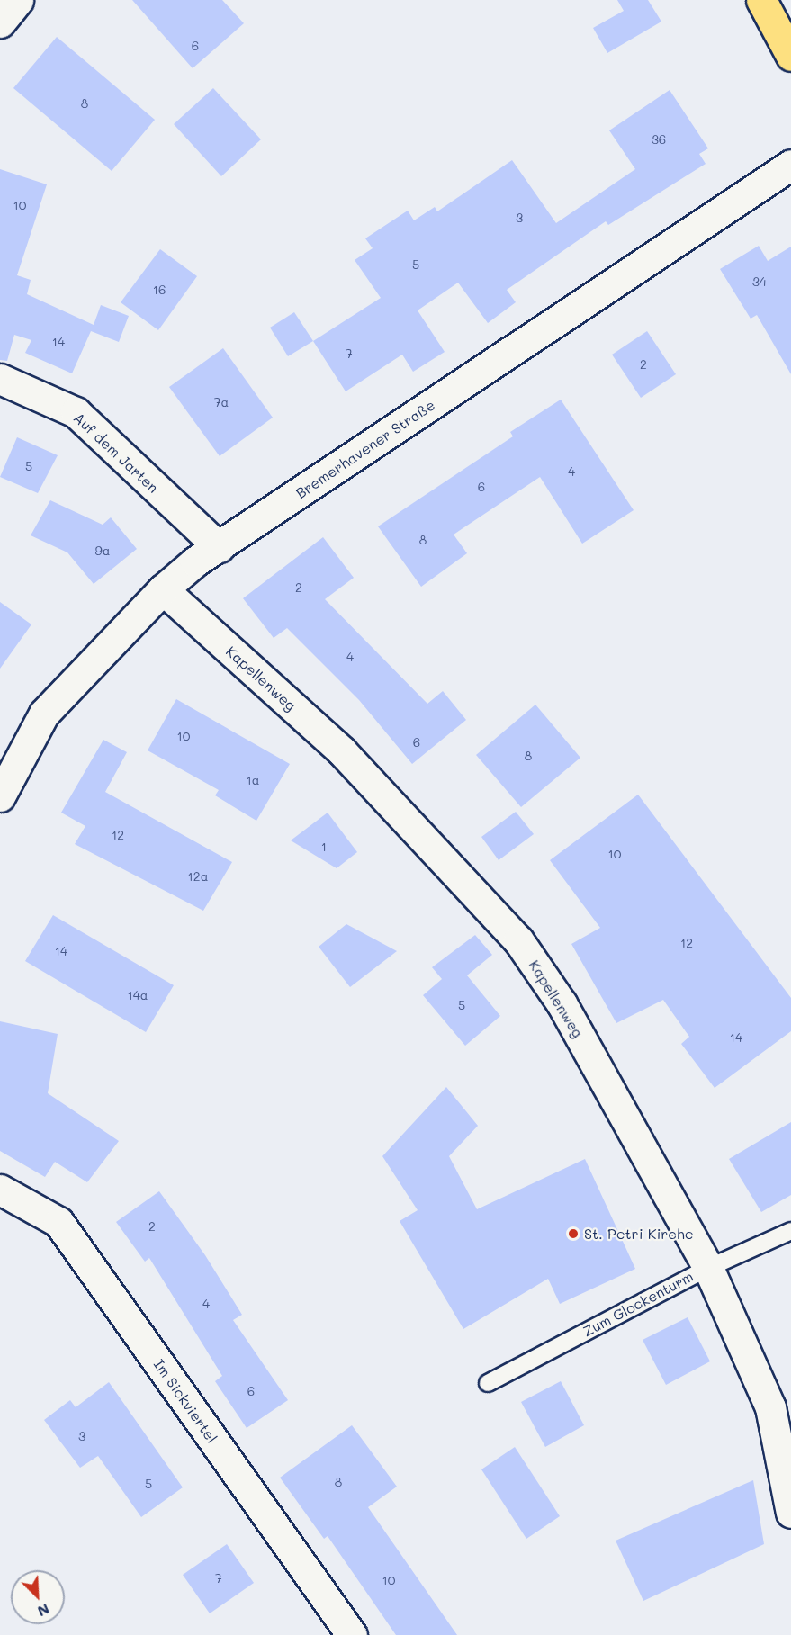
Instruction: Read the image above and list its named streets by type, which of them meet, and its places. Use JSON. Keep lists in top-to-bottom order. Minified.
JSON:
{"streets":{"street":["Bremerhavener Straße","Auf dem Jarten","Kapellenweg","Im Sickviertel"],"lane":["Zum Glockenturm"]},"crossings":[["Bremerhavener Straße","Auf dem Jarten"],["Bremerhavener Straße","Kapellenweg"],["Kapellenweg","Zum Glockenturm"]],"places":["St. Petri Kirche"],"house_numbers":["6","8","36","10","3","5","34","16","14","7","2","7a","5","4","6","8","9a","2","4","10","6","8","1a","12","1","10","12a","12","14","14a","5","14","2","4","6","3","8","5","7","10"],"north":"bottom right"}
